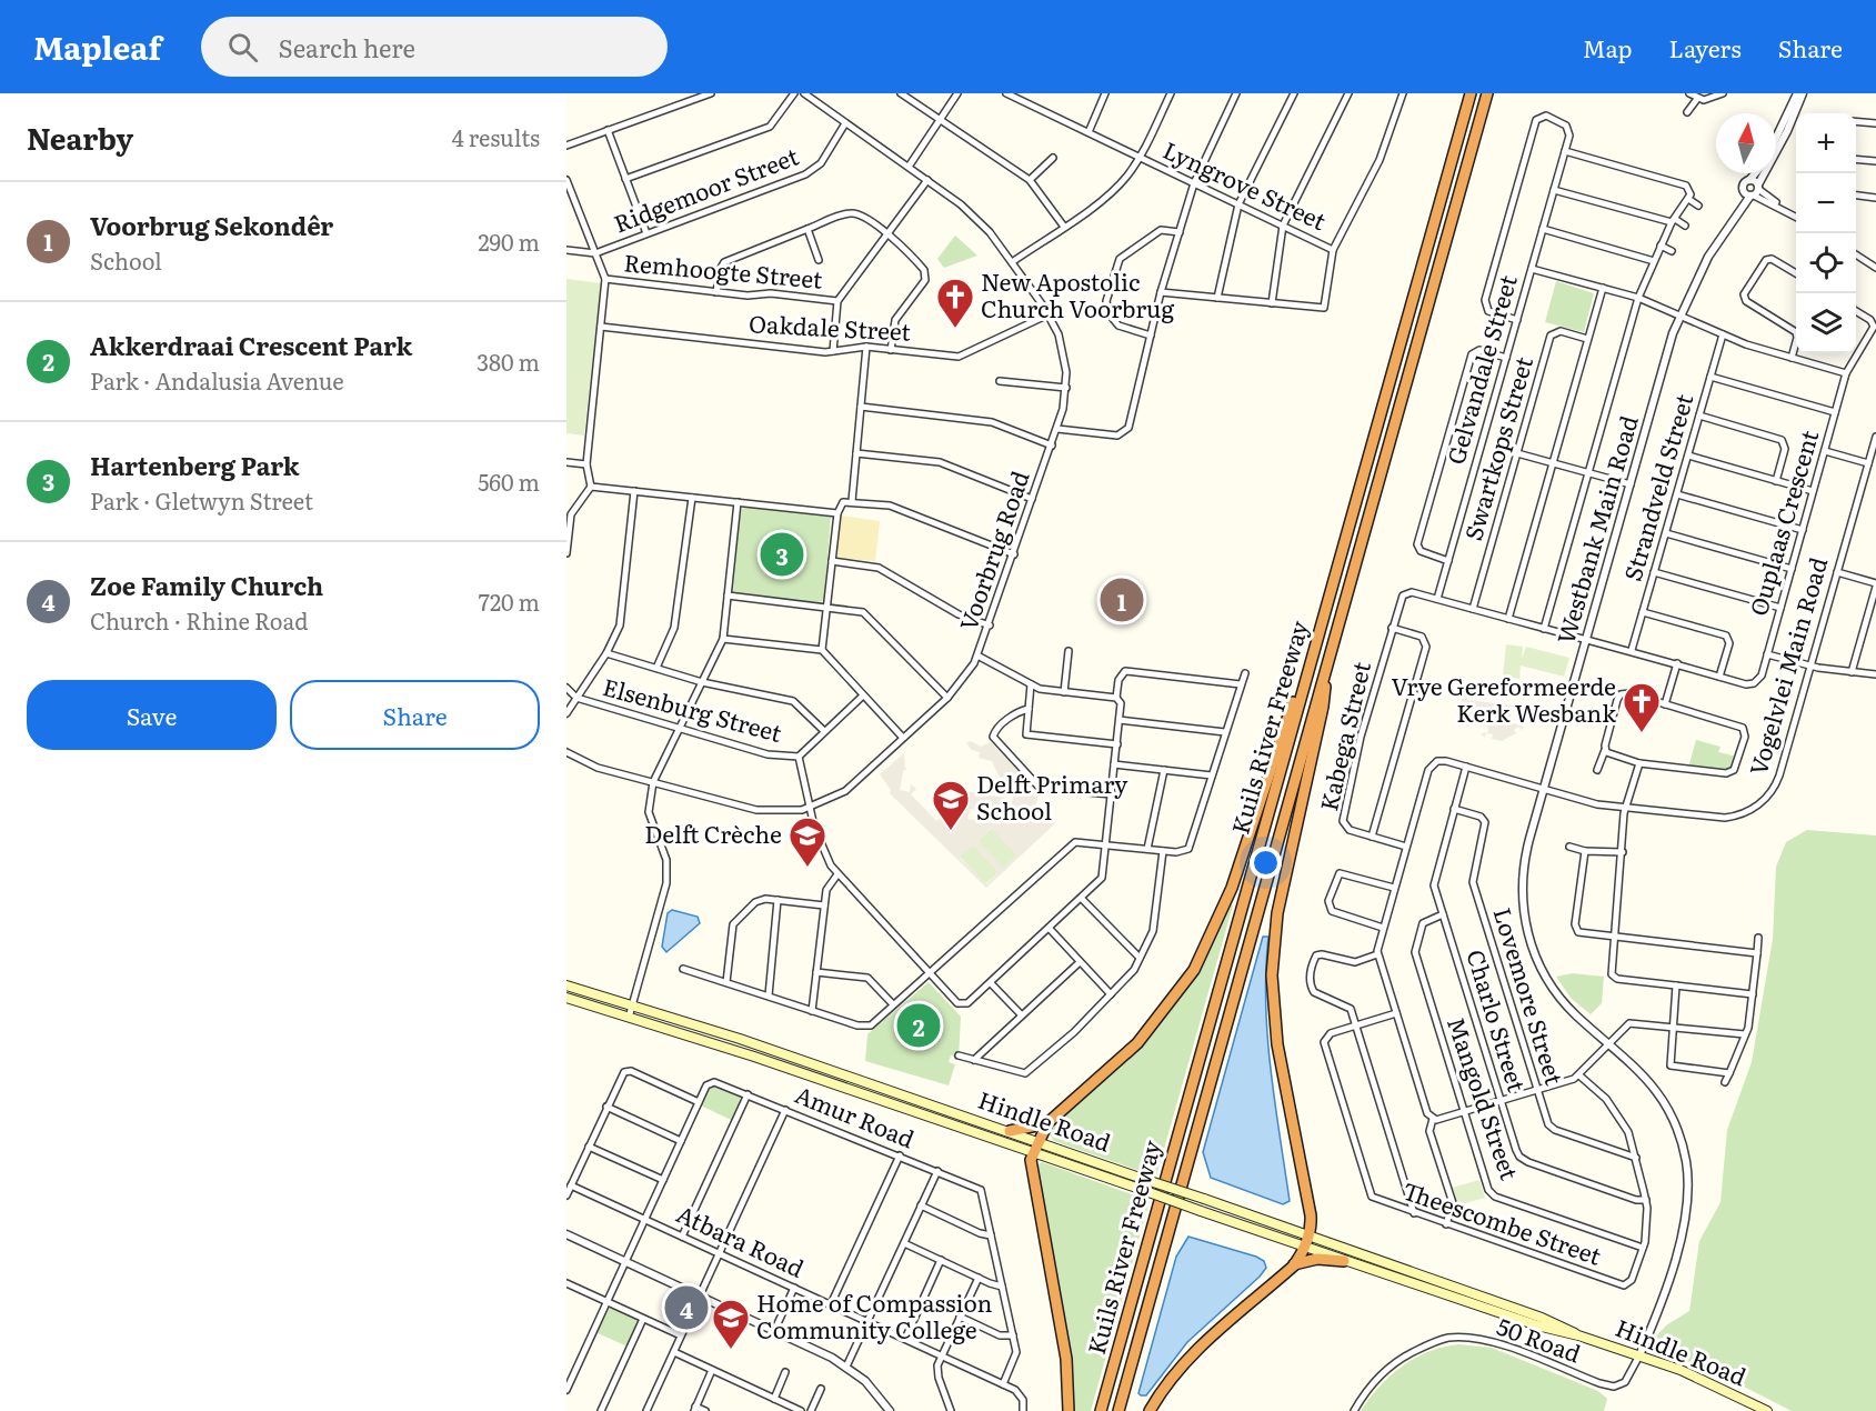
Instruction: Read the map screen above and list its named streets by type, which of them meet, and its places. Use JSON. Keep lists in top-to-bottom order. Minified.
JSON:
{"streets":{"highway":["Kuils River Freeway"],"main road":["Hindle Road"],"street":["Lyngrove Street","Ridgemoor Street","Remhoogte Street","Oakdale Street","Gelvandale Street","Swartkops Street","Strandveld Street","Ouplaas Crescent","Westbank Main Road","Voorbrug Road","Vogelvlei Main Road","Elsenburg Street","Kabega Street","Lovemore Street","Charlo Street","Mangold Street","Amur Road","Theescombe Street","Atbara Road","50 Road"]},"crossings":[["Ridgemoor Street","Voorbrug Road"],["Oakdale Street","Voorbrug Road"],["Gelvandale Street","Ouplaas Crescent"],["Swartkops Street","Ouplaas Crescent"],["Strandveld Street","Ouplaas Crescent"],["Ouplaas Crescent","Westbank Main Road"],["Ouplaas Crescent","Kabega Street"],["Westbank Main Road","Vogelvlei Main Road"],["Westbank Main Road","Hindle Road"],["Westbank Main Road","50 Road"],["Vogelvlei Main Road","Kabega Street"],["Vogelvlei Main Road","Charlo Street"],["Lovemore Street","Charlo Street"],["Lovemore Street","Theescombe Street"],["Charlo Street","Mangold Street"],["Charlo Street","Theescombe Street"],["Mangold Street","Theescombe Street"],["Amur Road","Atbara Road"],["Hindle Road","50 Road"]],"places":{"church":["New Apostolic Church Voorbrug","Vrye Gereformeerde Kerk Wesbank"],"school or university":["Delft Primary School","Delft Crèche","Home of Compassion Community College"]},"north":"top","page":{"header":"Mapleaf","search":"Search here","nav":["Map","Layers","Share"],"heading":["Nearby","4 results"],"map_buttons":["+","−"],"list":[{"mark":"1","name":"Voorbrug Sekondêr","note":"School","value":"290 m"},{"mark":"2","name":"Akkerdraai Crescent Park","note":"Park · Andalusia Avenue","value":"380 m"},{"mark":"3","name":"Hartenberg Park","note":"Park · Gletwyn Street","value":"560 m"},{"mark":"4","name":"Zoe Family Church","note":"Church · Rhine Road","value":"720 m"}],"pins":["3","1","2","4"],"buttons":["Save","Share"]}}
